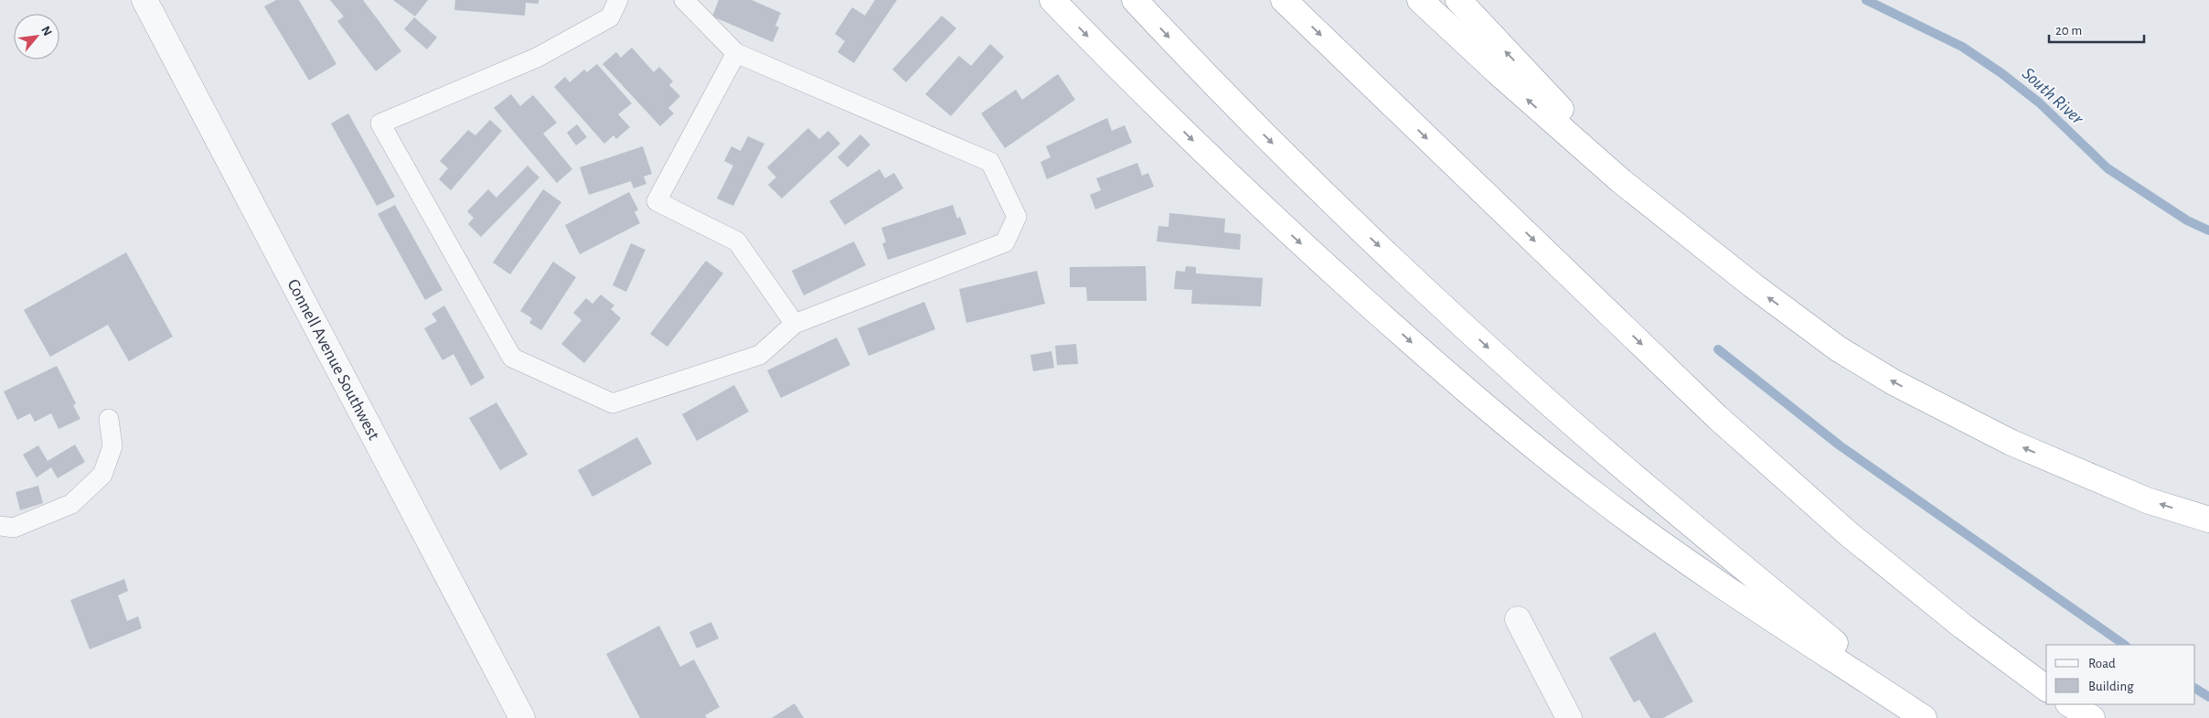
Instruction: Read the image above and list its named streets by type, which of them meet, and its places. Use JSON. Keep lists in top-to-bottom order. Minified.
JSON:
{"streets":{"street":["Connell Avenue Southwest"]},"water":["South River"],"legend":["Road","Building"],"scale_bar":"20 m","north":"top right"}
